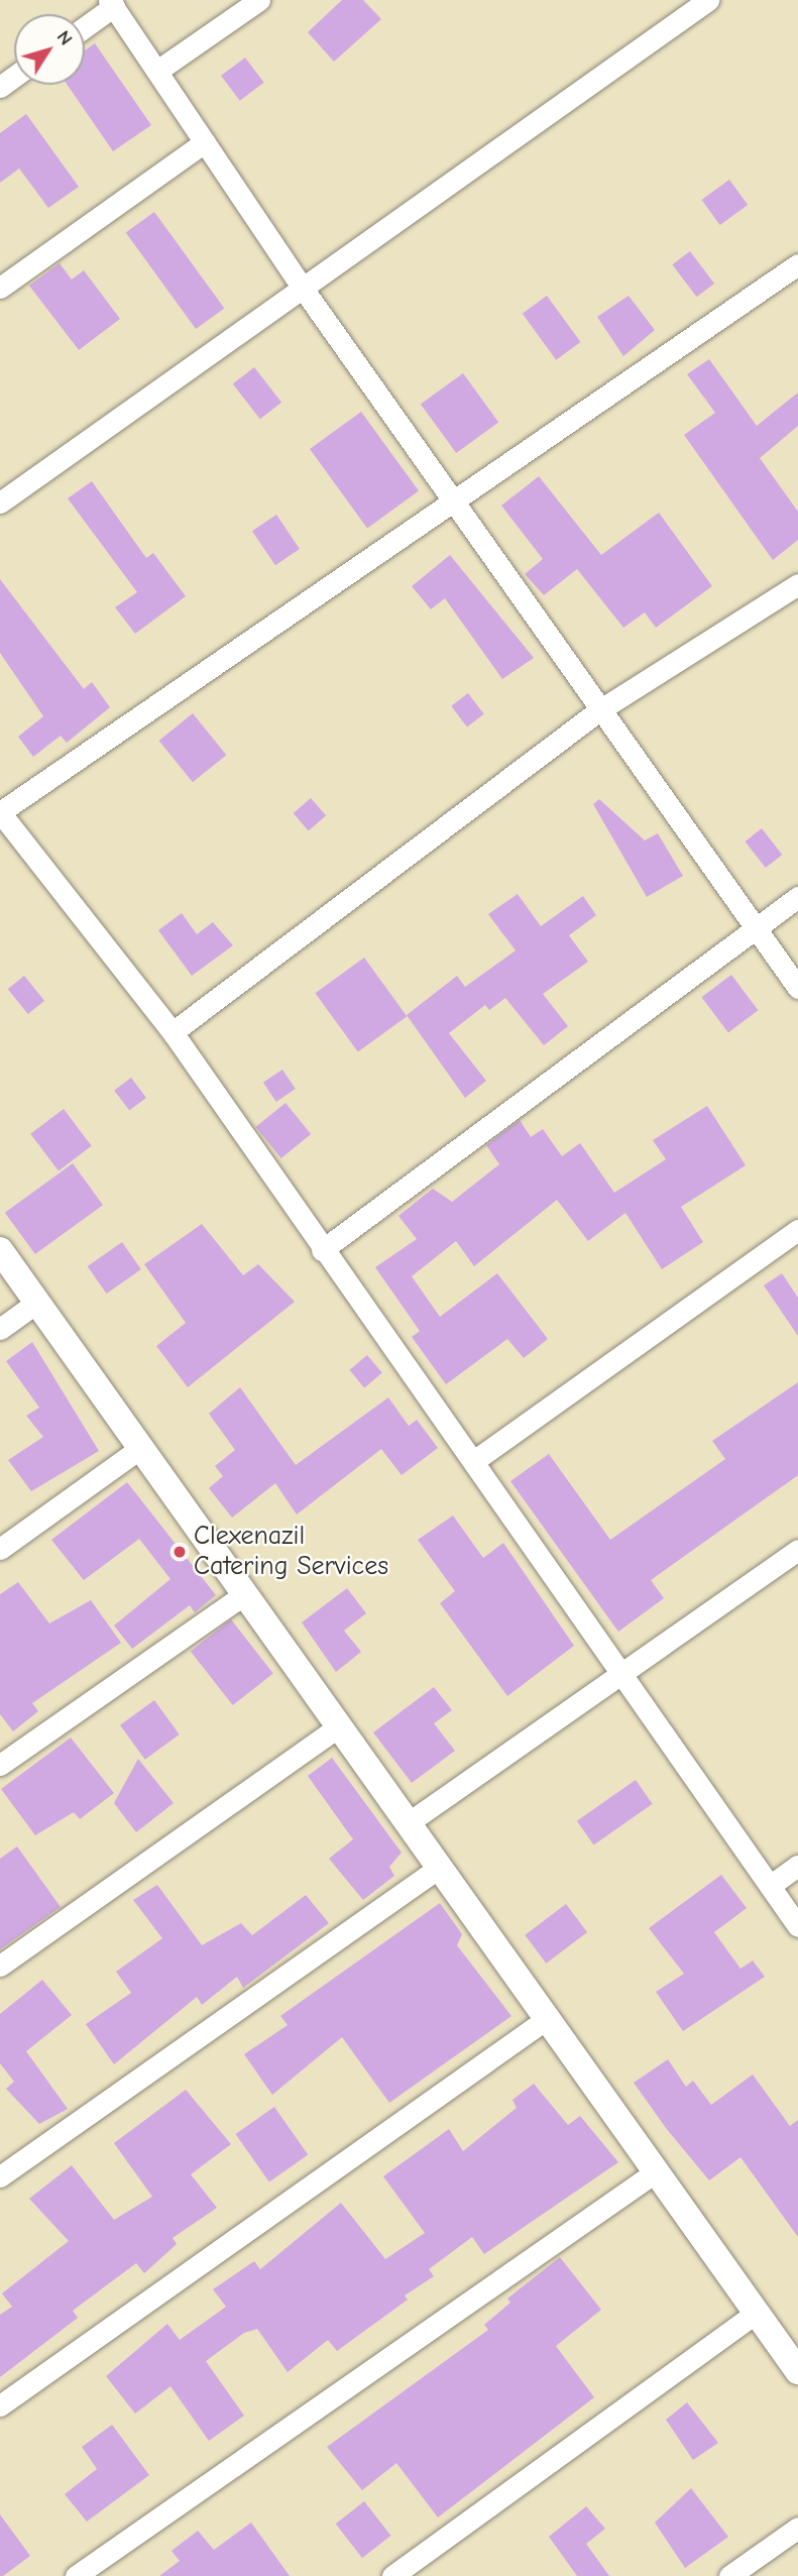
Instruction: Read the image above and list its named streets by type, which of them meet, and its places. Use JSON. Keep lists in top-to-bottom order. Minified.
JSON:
{"places":["Clexenazil Catering Services"],"north":"top right"}
